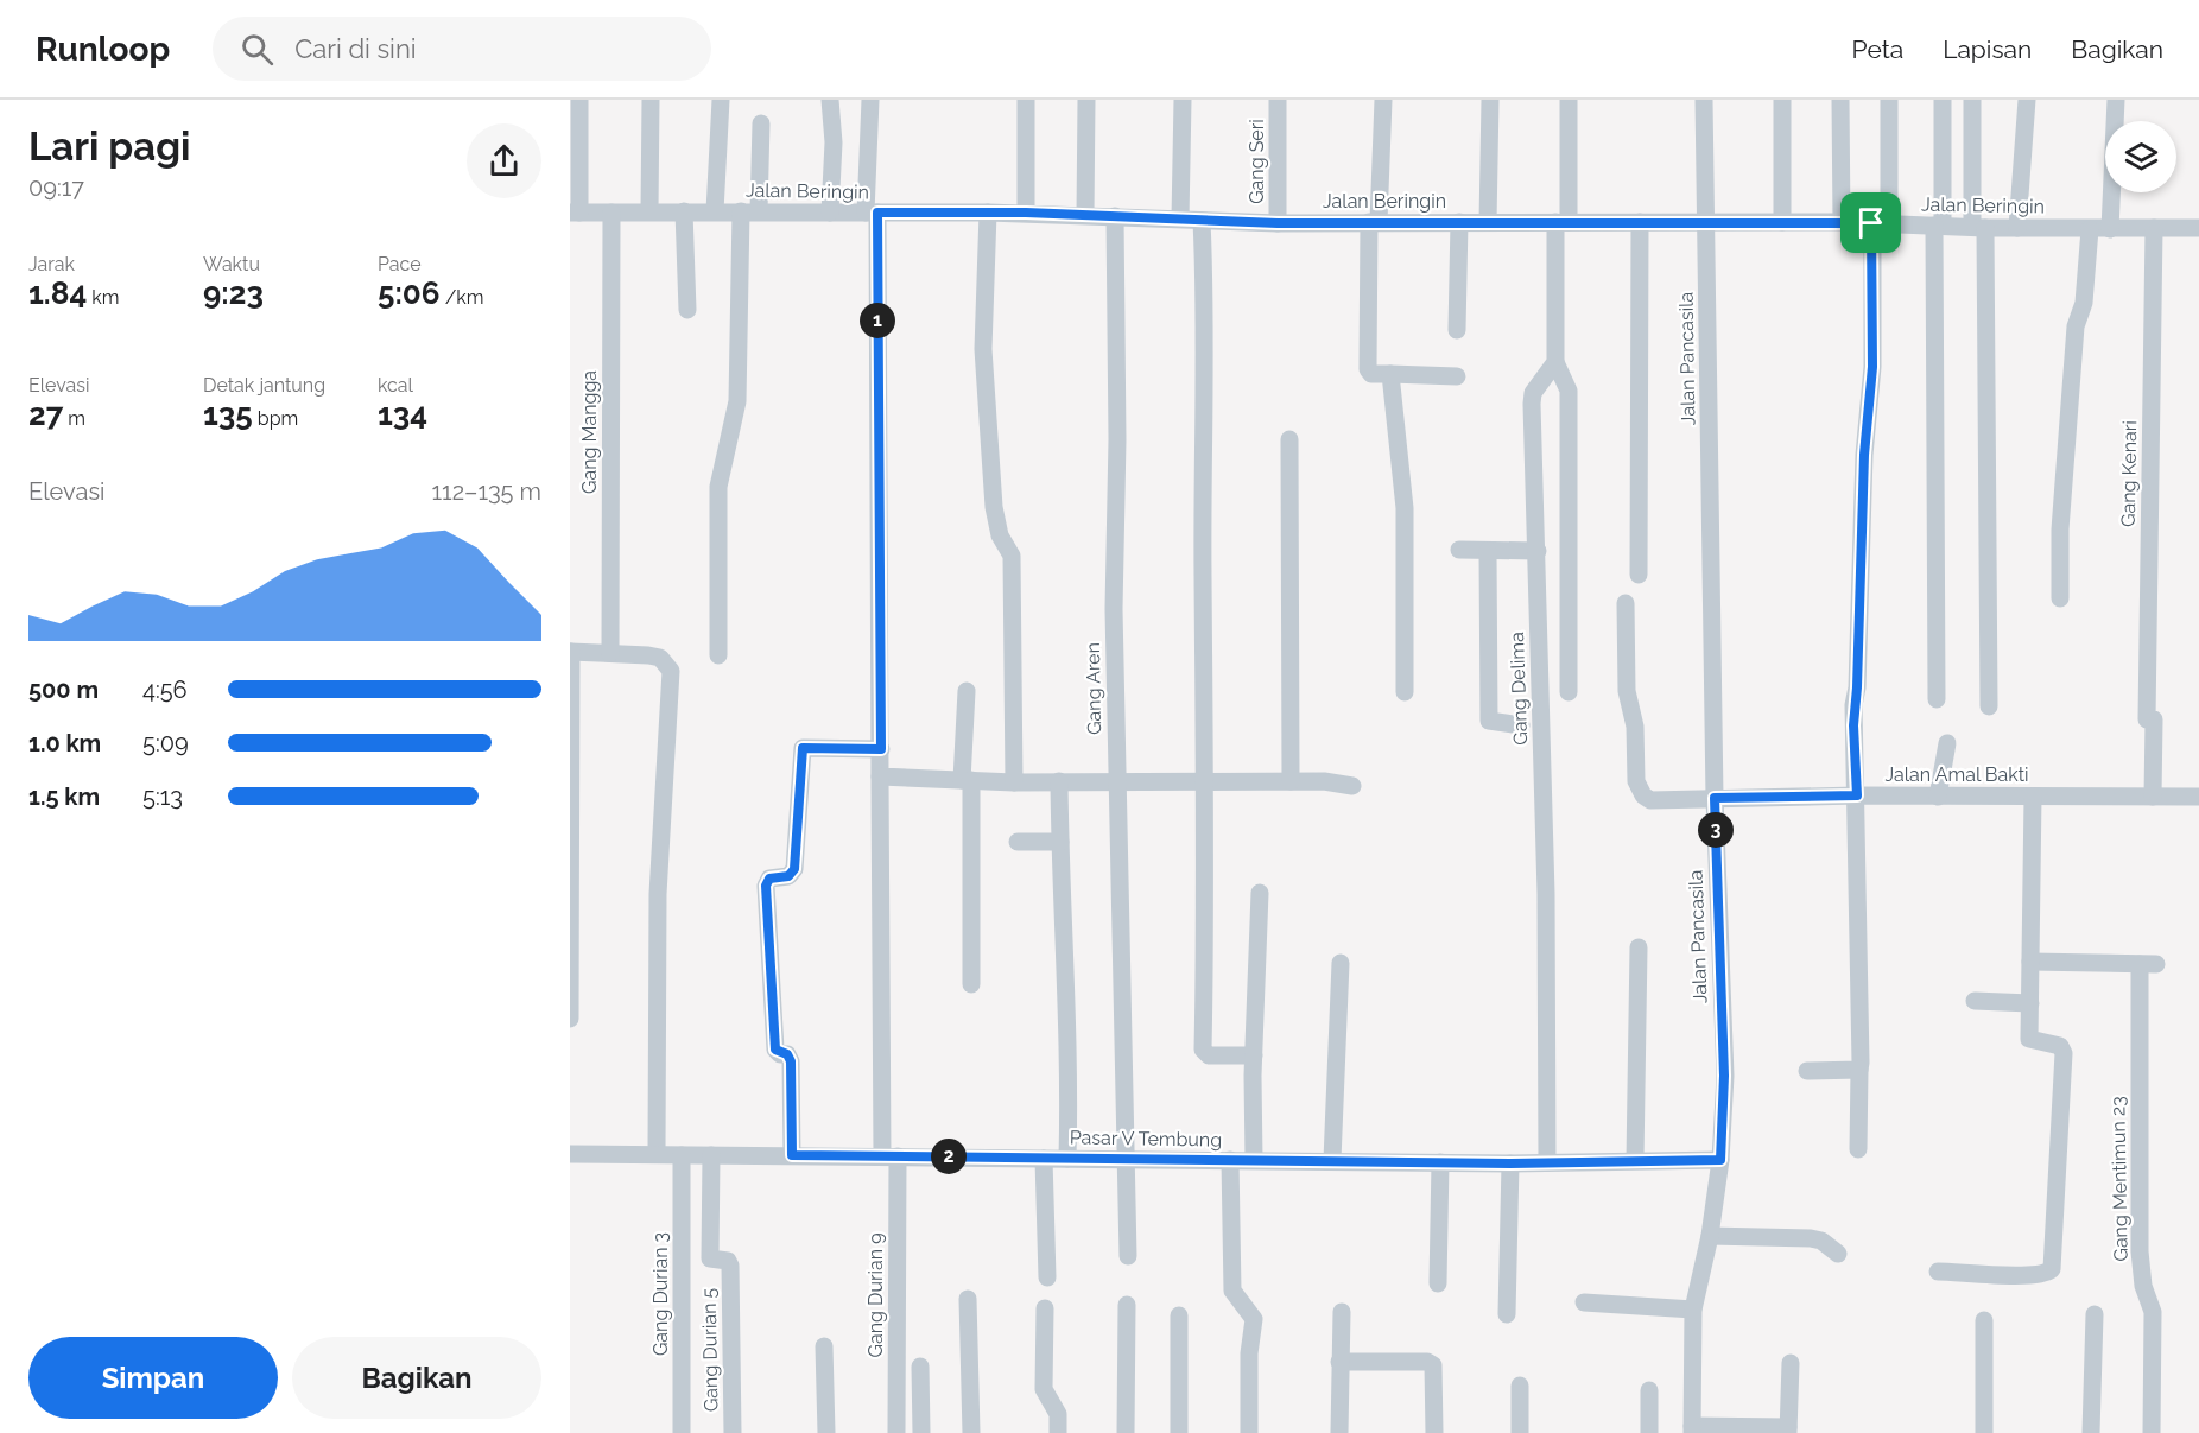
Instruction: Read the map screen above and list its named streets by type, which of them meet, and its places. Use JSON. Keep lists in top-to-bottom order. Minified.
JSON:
{"streets":{"street":["Gang Seri","Jalan Beringin","Jalan Pancasila","Gang Mangga","Gang Kenari","Gang Aren","Gang Delima","Jalan Amal Bakti","Pasar V Tembung","Gang Mentimun 23","Gang Durian 3","Gang Durian 9","Gang Durian 5"]},"crossings":[["Gang Seri","Jalan Beringin"],["Jalan Beringin","Jalan Pancasila"],["Jalan Beringin","Gang Mangga"],["Jalan Beringin","Gang Kenari"],["Jalan Beringin","Gang Aren"],["Jalan Beringin","Gang Durian 9"],["Jalan Pancasila","Jalan Amal Bakti"],["Jalan Pancasila","Pasar V Tembung"],["Gang Kenari","Jalan Amal Bakti"],["Gang Aren","Pasar V Tembung"],["Gang Delima","Pasar V Tembung"],["Pasar V Tembung","Gang Durian 3"],["Pasar V Tembung","Gang Durian 9"],["Pasar V Tembung","Gang Durian 5"]],"page":{"header":"Runloop","search":"Cari di sini","nav":["Peta","Lapisan","Bagikan"],"heading":["Lari pagi","09:17"],"stats":[["Jarak","1.84 km"],["Waktu","9:23"],["Pace","5:06 /km"],["Elevasi","27 m"],["Detak jantung","135 bpm"],["kcal","134"]],"pins":["1","3","2"],"chart":["Elevasi","112–135 m"],"list":[{"name":"500 m","note":"4:56"},{"name":"1.0 km","note":"5:09"},{"name":"1.5 km","note":"5:13"}],"buttons":["Simpan","Bagikan"]}}
